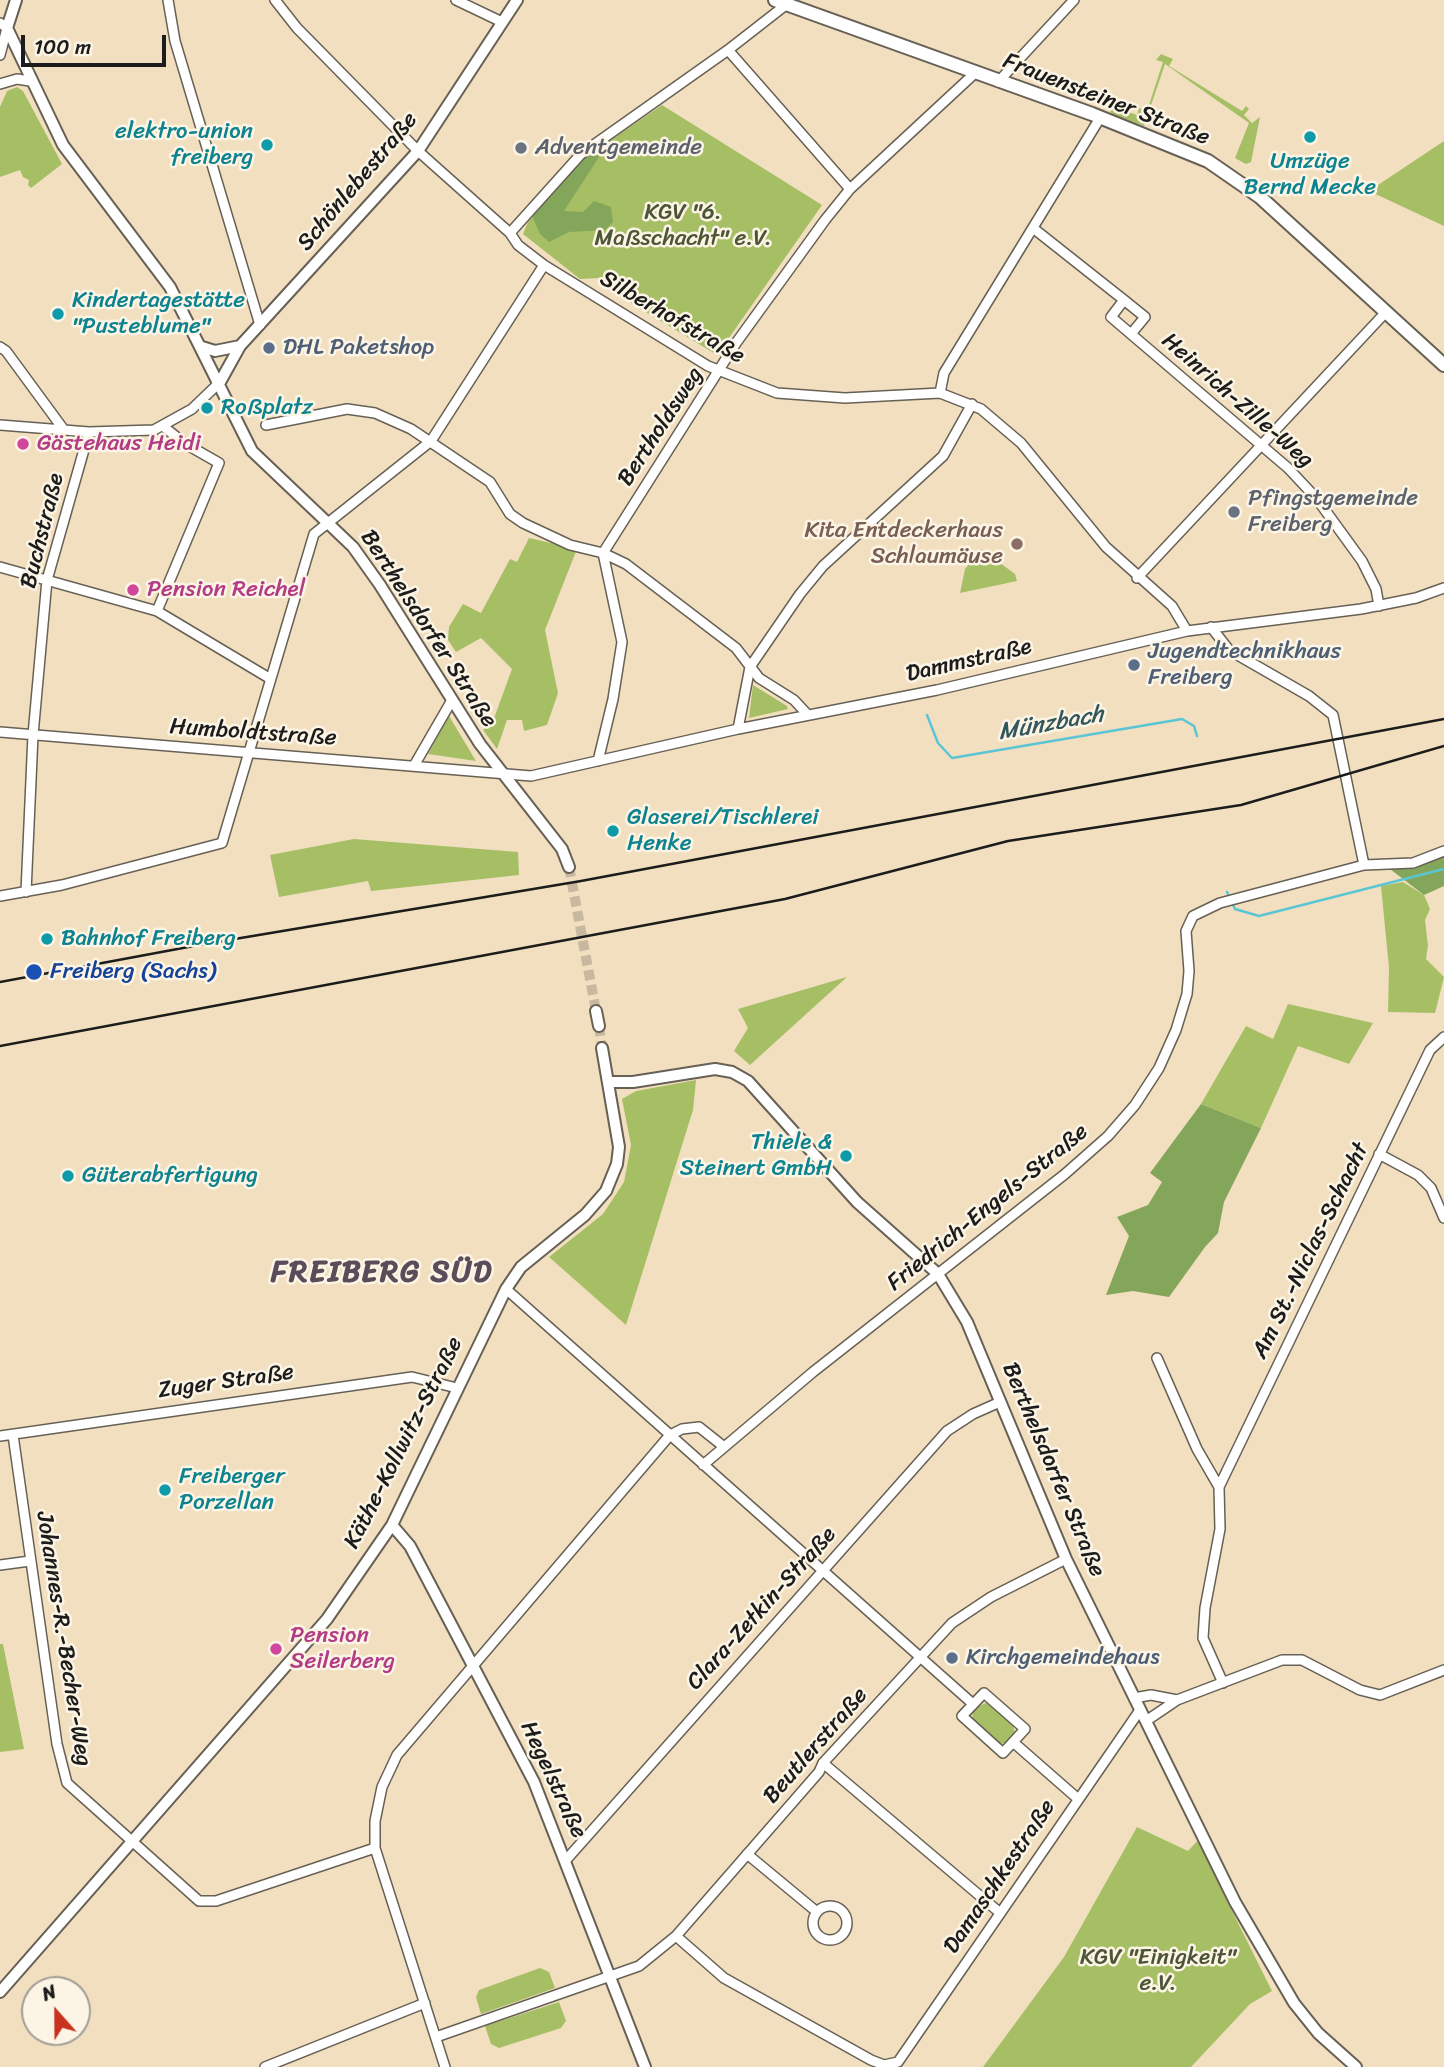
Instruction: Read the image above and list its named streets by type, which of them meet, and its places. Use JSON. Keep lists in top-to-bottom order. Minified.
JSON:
{"streets":{"main road":["Frauensteiner Straße"],"street":["Schönlebestraße","Silberhofstraße","Heinrich-Zille-Weg","Bertholdsweg","Buchstraße","Berthelsdorfer Straße","Dammstraße","Humboldtstraße","Friedrich-Engels-Straße","Am St.-Niclas-Schacht","Zuger Straße","Käthe-Kollwitz-Straße","Clara-Zetkin-Straße","Johannes-R.-Becher-Weg","Beutlerstraße","Hegelstraße","Damaschkestraße"]},"crossings":[["Frauensteiner Straße","Bertholdsweg"],["Schönlebestraße","Silberhofstraße"],["Schönlebestraße","Berthelsdorfer Straße"],["Silberhofstraße","Bertholdsweg"],["Silberhofstraße","Dammstraße"],["Heinrich-Zille-Weg","Dammstraße"],["Buchstraße","Humboldtstraße"],["Berthelsdorfer Straße","Dammstraße"],["Berthelsdorfer Straße","Humboldtstraße"],["Berthelsdorfer Straße","Friedrich-Engels-Straße"],["Berthelsdorfer Straße","Käthe-Kollwitz-Straße"],["Berthelsdorfer Straße","Clara-Zetkin-Straße"],["Berthelsdorfer Straße","Beutlerstraße"],["Berthelsdorfer Straße","Damaschkestraße"],["Dammstraße","Humboldtstraße"],["Zuger Straße","Käthe-Kollwitz-Straße"],["Zuger Straße","Johannes-R.-Becher-Weg"],["Käthe-Kollwitz-Straße","Johannes-R.-Becher-Weg"],["Käthe-Kollwitz-Straße","Hegelstraße"],["Clara-Zetkin-Straße","Hegelstraße"],["Beutlerstraße","Hegelstraße"],["Beutlerstraße","Damaschkestraße"]],"districts":["FREIBERG SÜD"],"water":["Münzbach"],"parks":["KGV \"6. Maßschacht\" e.V.","KGV \"Einigkeit\" e.V."],"places":["Umzüge Bernd Mecke","elektro-union freiberg","Adventgemeinde","Kindertagestätte \"Pusteblume\"","DHL Paketshop","Roßplatz","Gästehaus Heidi","Pfingstgemeinde Freiberg","Kita Entdeckerhaus Schlaumäuse","Pension Reichel","Jugendtechnikhaus Freiberg","Glaserei/Tischlerei Henke","Bahnhof Freiberg","Freiberg (Sachs)","Thiele & Steinert GmbH","Güterabfertigung","Freiberger Porzellan","Pension Seilerberg","Kirchgemeindehaus"],"scale_bar":"100 m","north":"top"}
